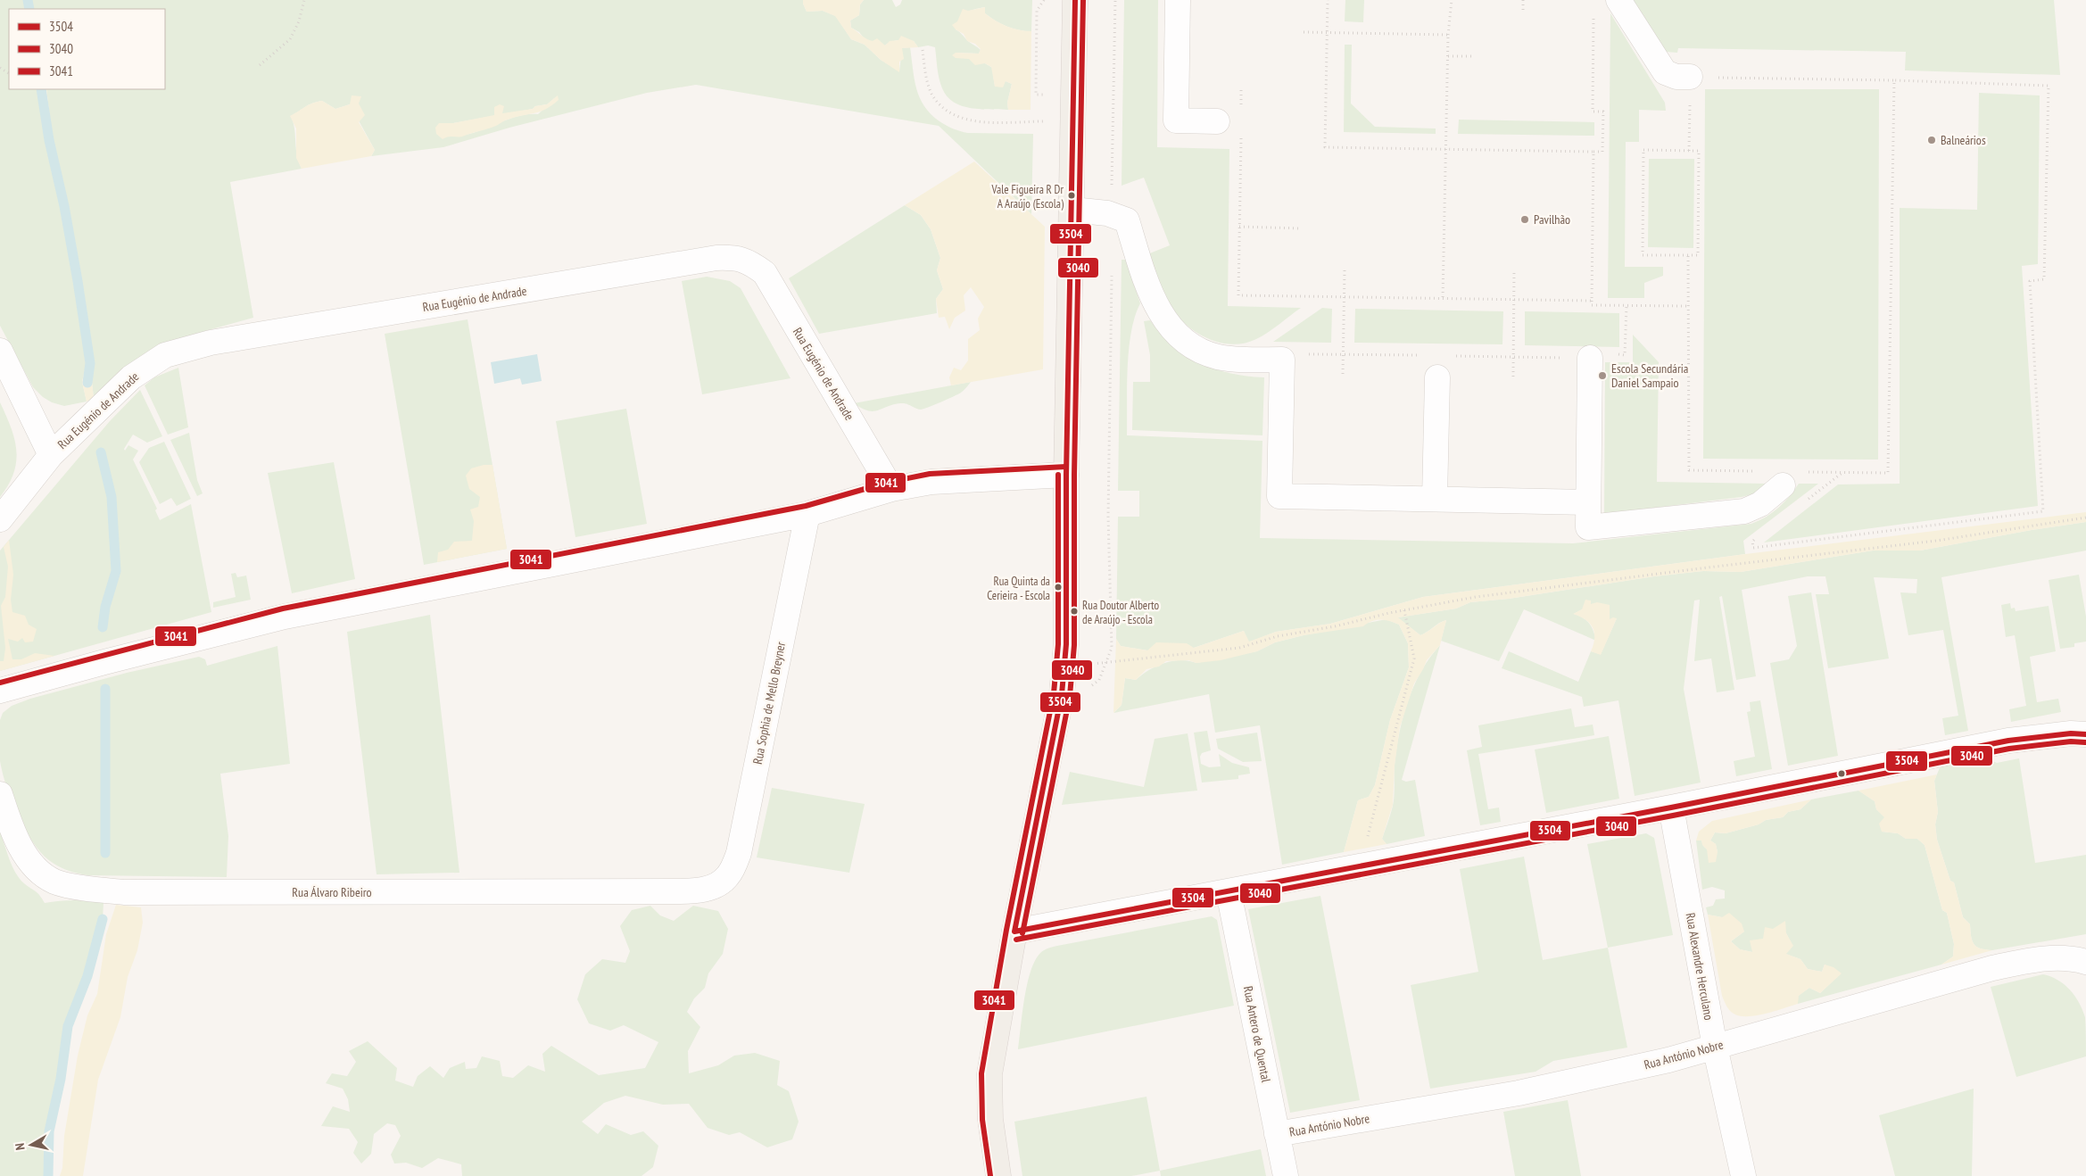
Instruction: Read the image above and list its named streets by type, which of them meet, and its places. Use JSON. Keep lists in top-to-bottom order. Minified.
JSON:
{"streets":{"street":["Rua Eugénio de Andrade","Rua Sophia de Mello Breyner","Rua Álvaro Ribeiro","Rua Alexandre Herculano","Rua Antero de Quental","Rua António Nobre"]},"crossings":[["Rua Sophia de Mello Breyner","Rua Álvaro Ribeiro"],["Rua Alexandre Herculano","Rua António Nobre"],["Rua Antero de Quental","Rua António Nobre"]],"places":["Balneários","Vale Figueira R Dr A Araújo (Escola)","Pavilhão","Escola Secundária Daniel Sampaio","Rua Quinta da Cerieira - Escola","Rua Doutor Alberto de Araújo - Escola"],"lines":["transit line 3504","transit line 3040","transit line 3041"],"legend":["3504","3040","3041"],"north":"left"}
